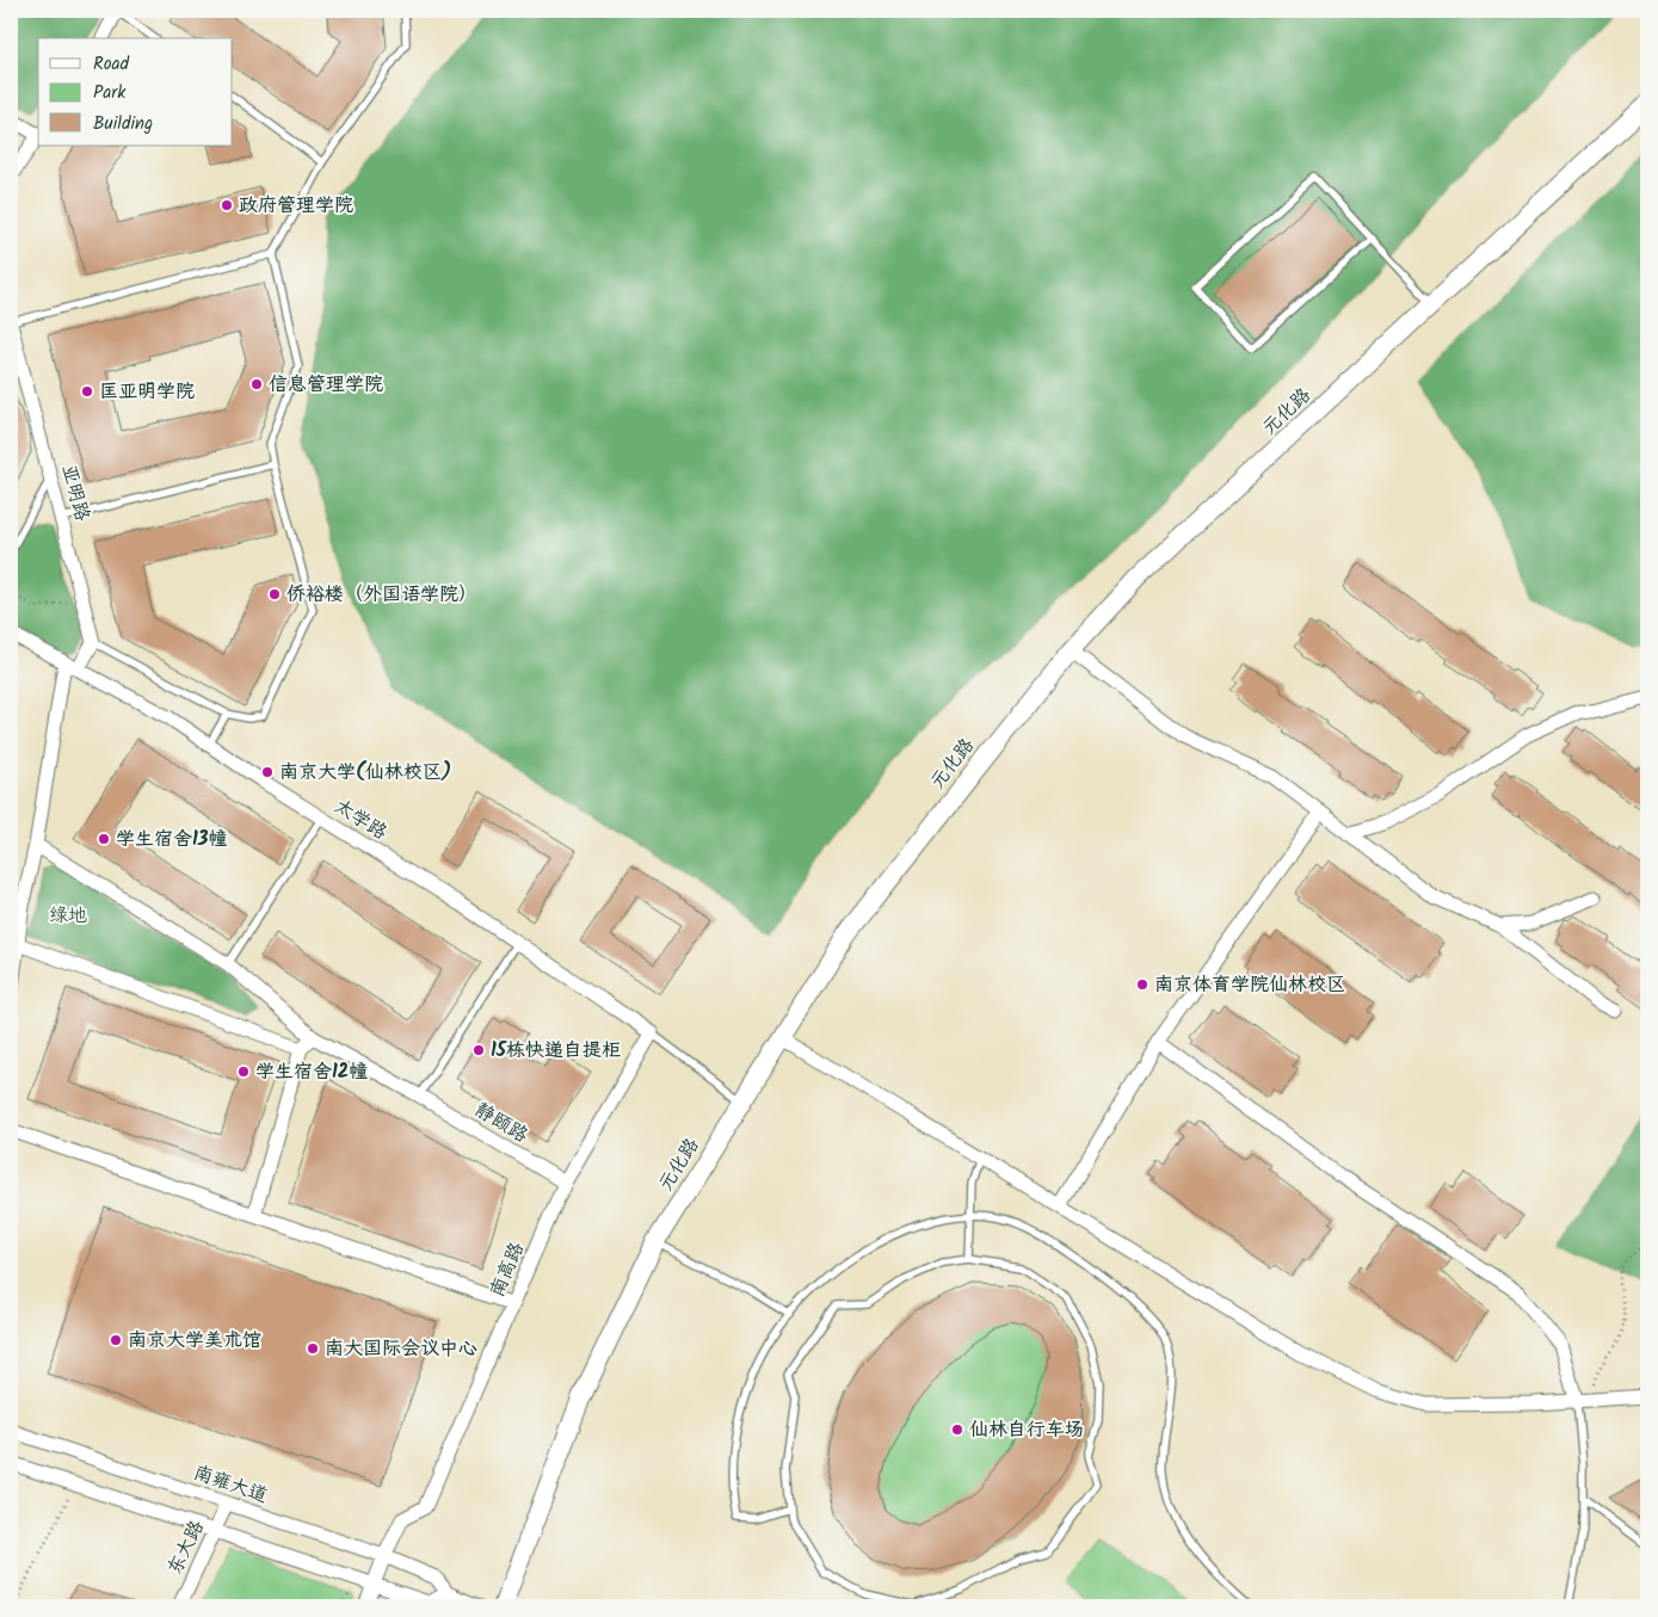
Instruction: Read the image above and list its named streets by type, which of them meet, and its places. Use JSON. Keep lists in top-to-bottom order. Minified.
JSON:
{"streets":{"street":["元化路","亚明路","太学路","静颐路","南高路","南雍大道","东大路"]},"crossings":[["太学路","南高路"],["静颐路","南高路"],["南高路","南雍大道"],["南雍大道","东大路"]],"parks":["绿地"],"places":["政府管理学院","信息管理学院","匡亚明学院","侨裕楼（外国语学院）","南京大学(仙林校区)","学生宿舍13幢","南京体育学院仙林校区","15栋快递自提柜","学生宿舍12幢","南京大学美术馆","南大国际会议中心","仙林自行车场"],"legend":["Road","Park","Building"]}
